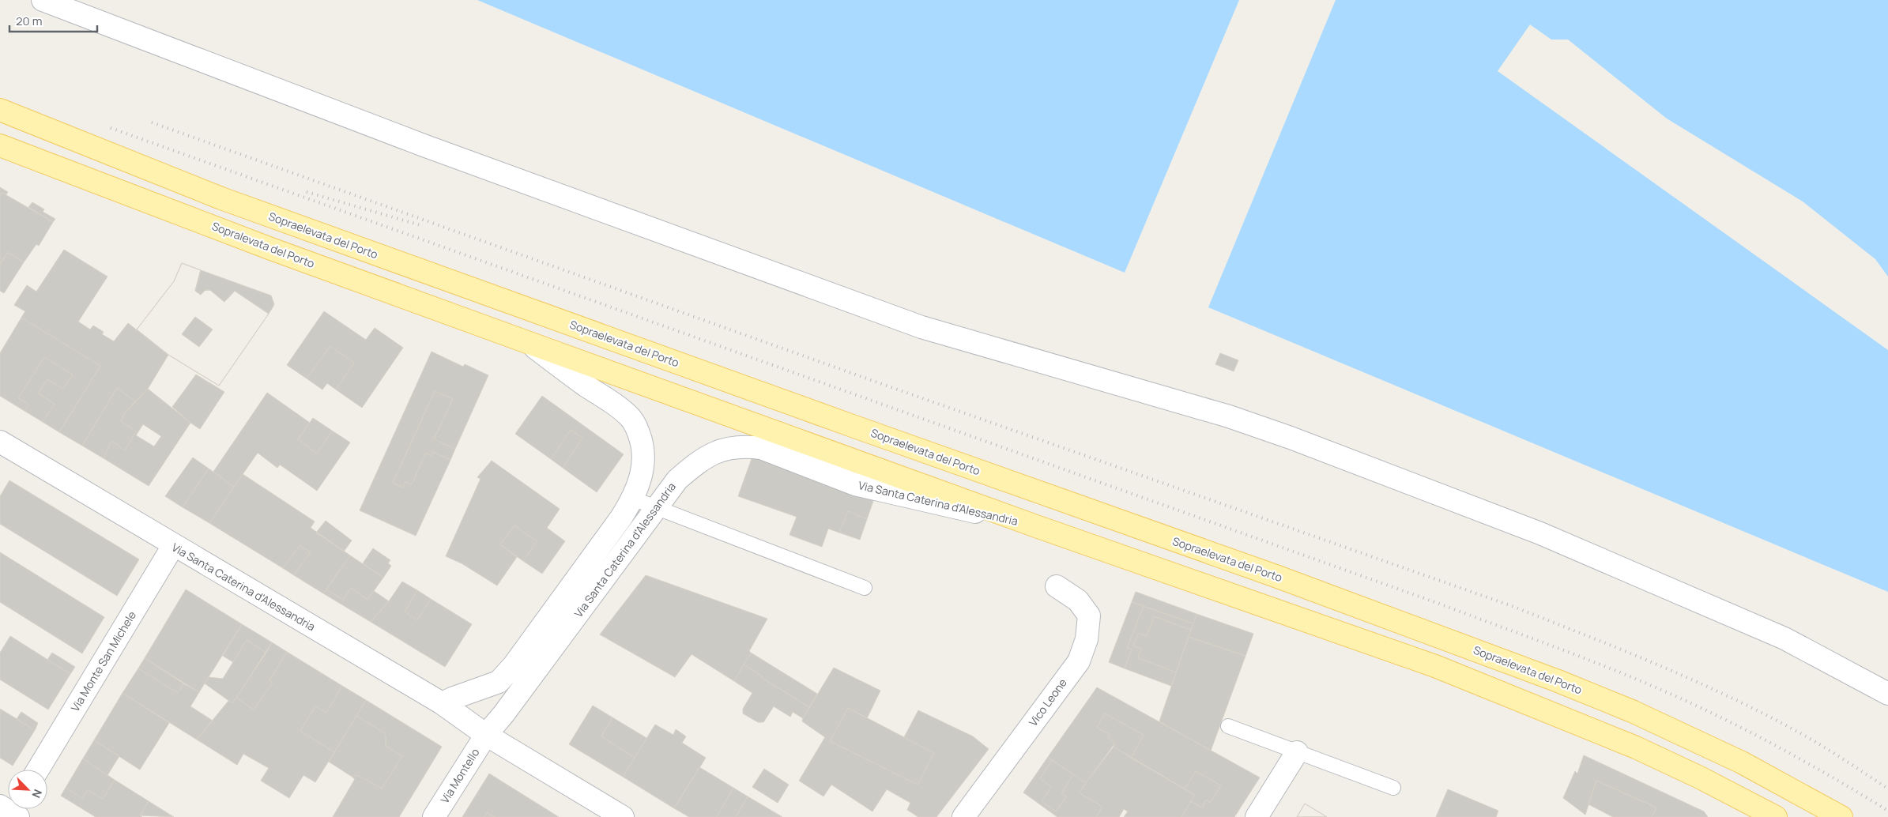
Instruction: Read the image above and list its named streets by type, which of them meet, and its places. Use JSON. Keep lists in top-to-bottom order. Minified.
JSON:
{"streets":{"main road":["Sopraelevata del Porto","Sopralevata del Porto"],"street":["Via Santa Caterina d'Alessandria","Via Monte San Michele","Vico Leone","Via Montello"]},"crossings":[["Sopralevata del Porto","Via Santa Caterina d'Alessandria"],["Via Santa Caterina d'Alessandria","Via Monte San Michele"],["Via Santa Caterina d'Alessandria","Via Montello"]],"scale_bar":"20 m","north":"bottom right"}
